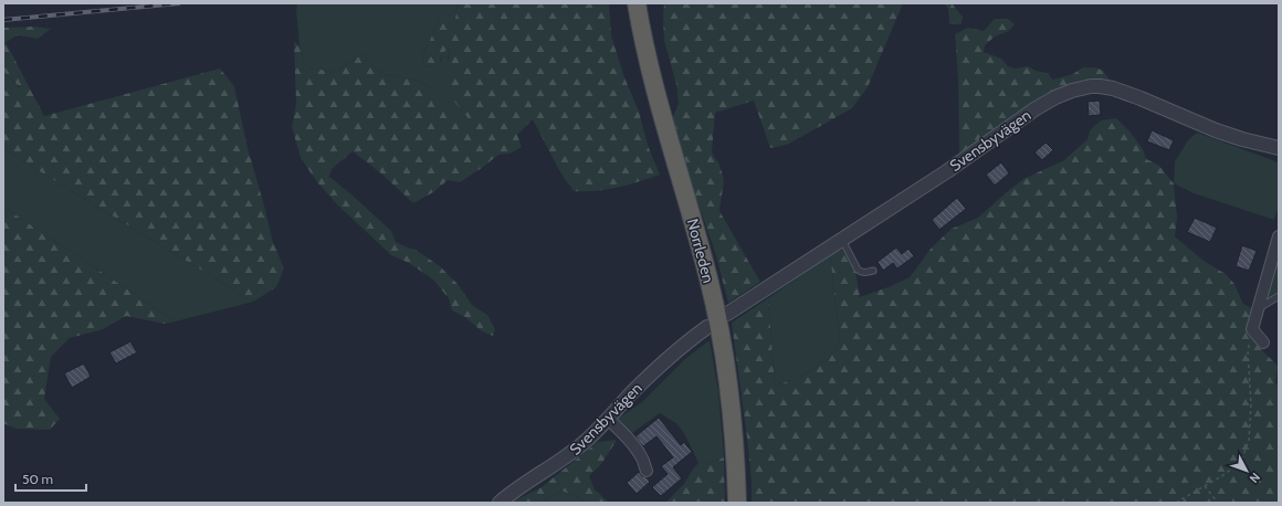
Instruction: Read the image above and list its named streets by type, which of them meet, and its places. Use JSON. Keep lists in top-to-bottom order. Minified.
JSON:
{"streets":{"highway":["Norrleden"],"street":["Svensbyvägen"]},"scale_bar":"50 m","north":"bottom right"}
